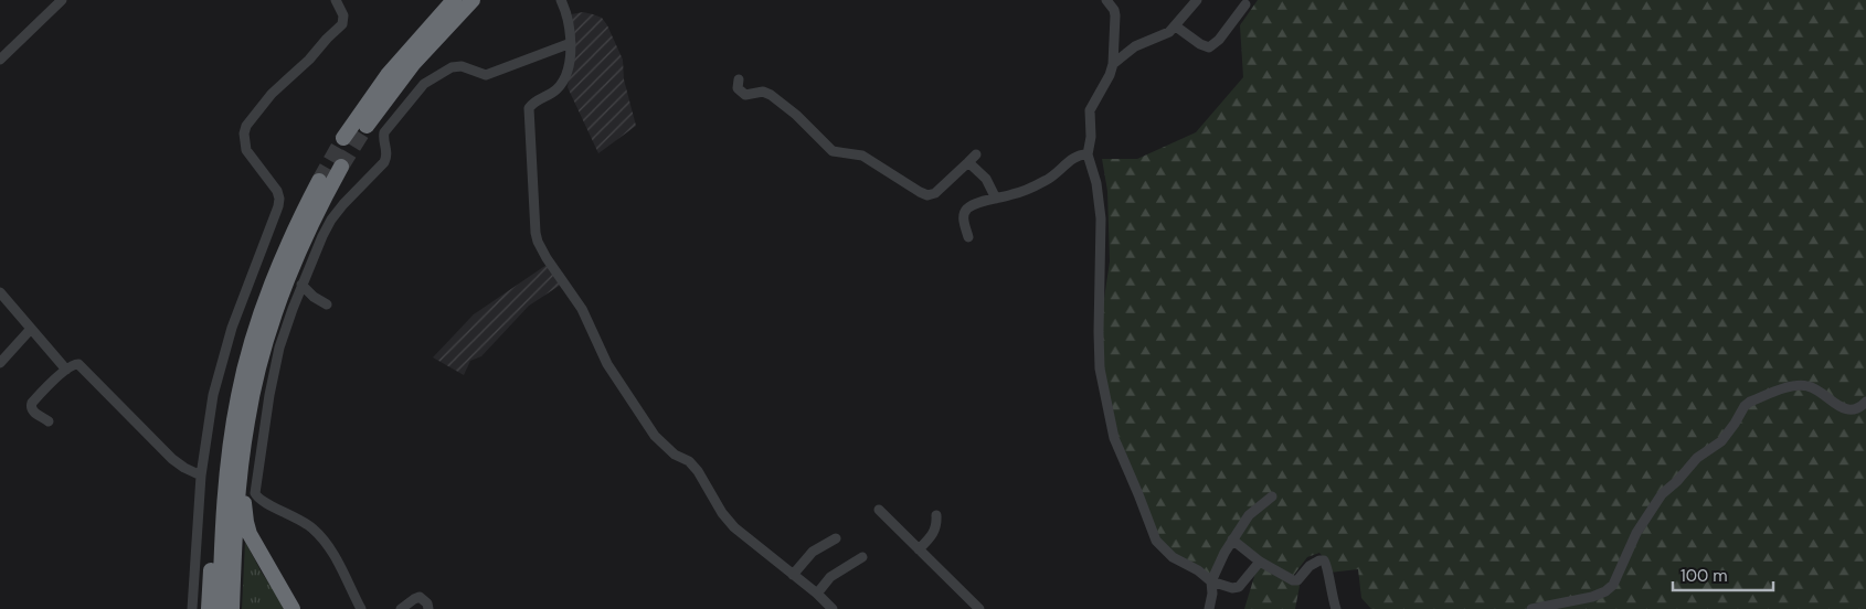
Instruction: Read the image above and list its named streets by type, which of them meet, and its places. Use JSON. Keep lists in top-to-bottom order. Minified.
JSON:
{"scale_bar":"100 m"}
